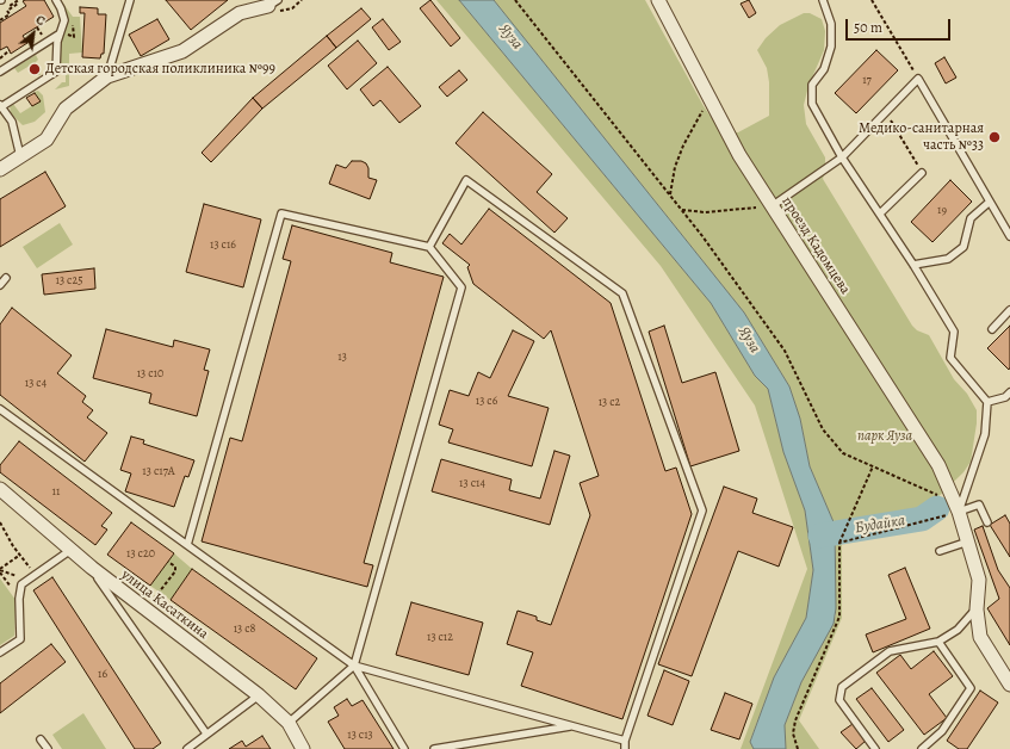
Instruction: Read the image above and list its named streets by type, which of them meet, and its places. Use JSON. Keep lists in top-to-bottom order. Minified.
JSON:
{"streets":{"street":["проезд Кадомцева","улица Касаткина"]},"water":["Яуза","Будайка"],"parks":["парк Яуза"],"places":["Детская городская поликлиника №99","Медико-санитарная часть №33"],"house_numbers":["17","19","13 с16","13 с25","13","13 с10","13 с4","13 с6","13 с2","13 с17А","13 с14","11","13 с20","13 с8","13 с12","16","13 с13"],"scale_bar":"50 m","north":"top right"}
